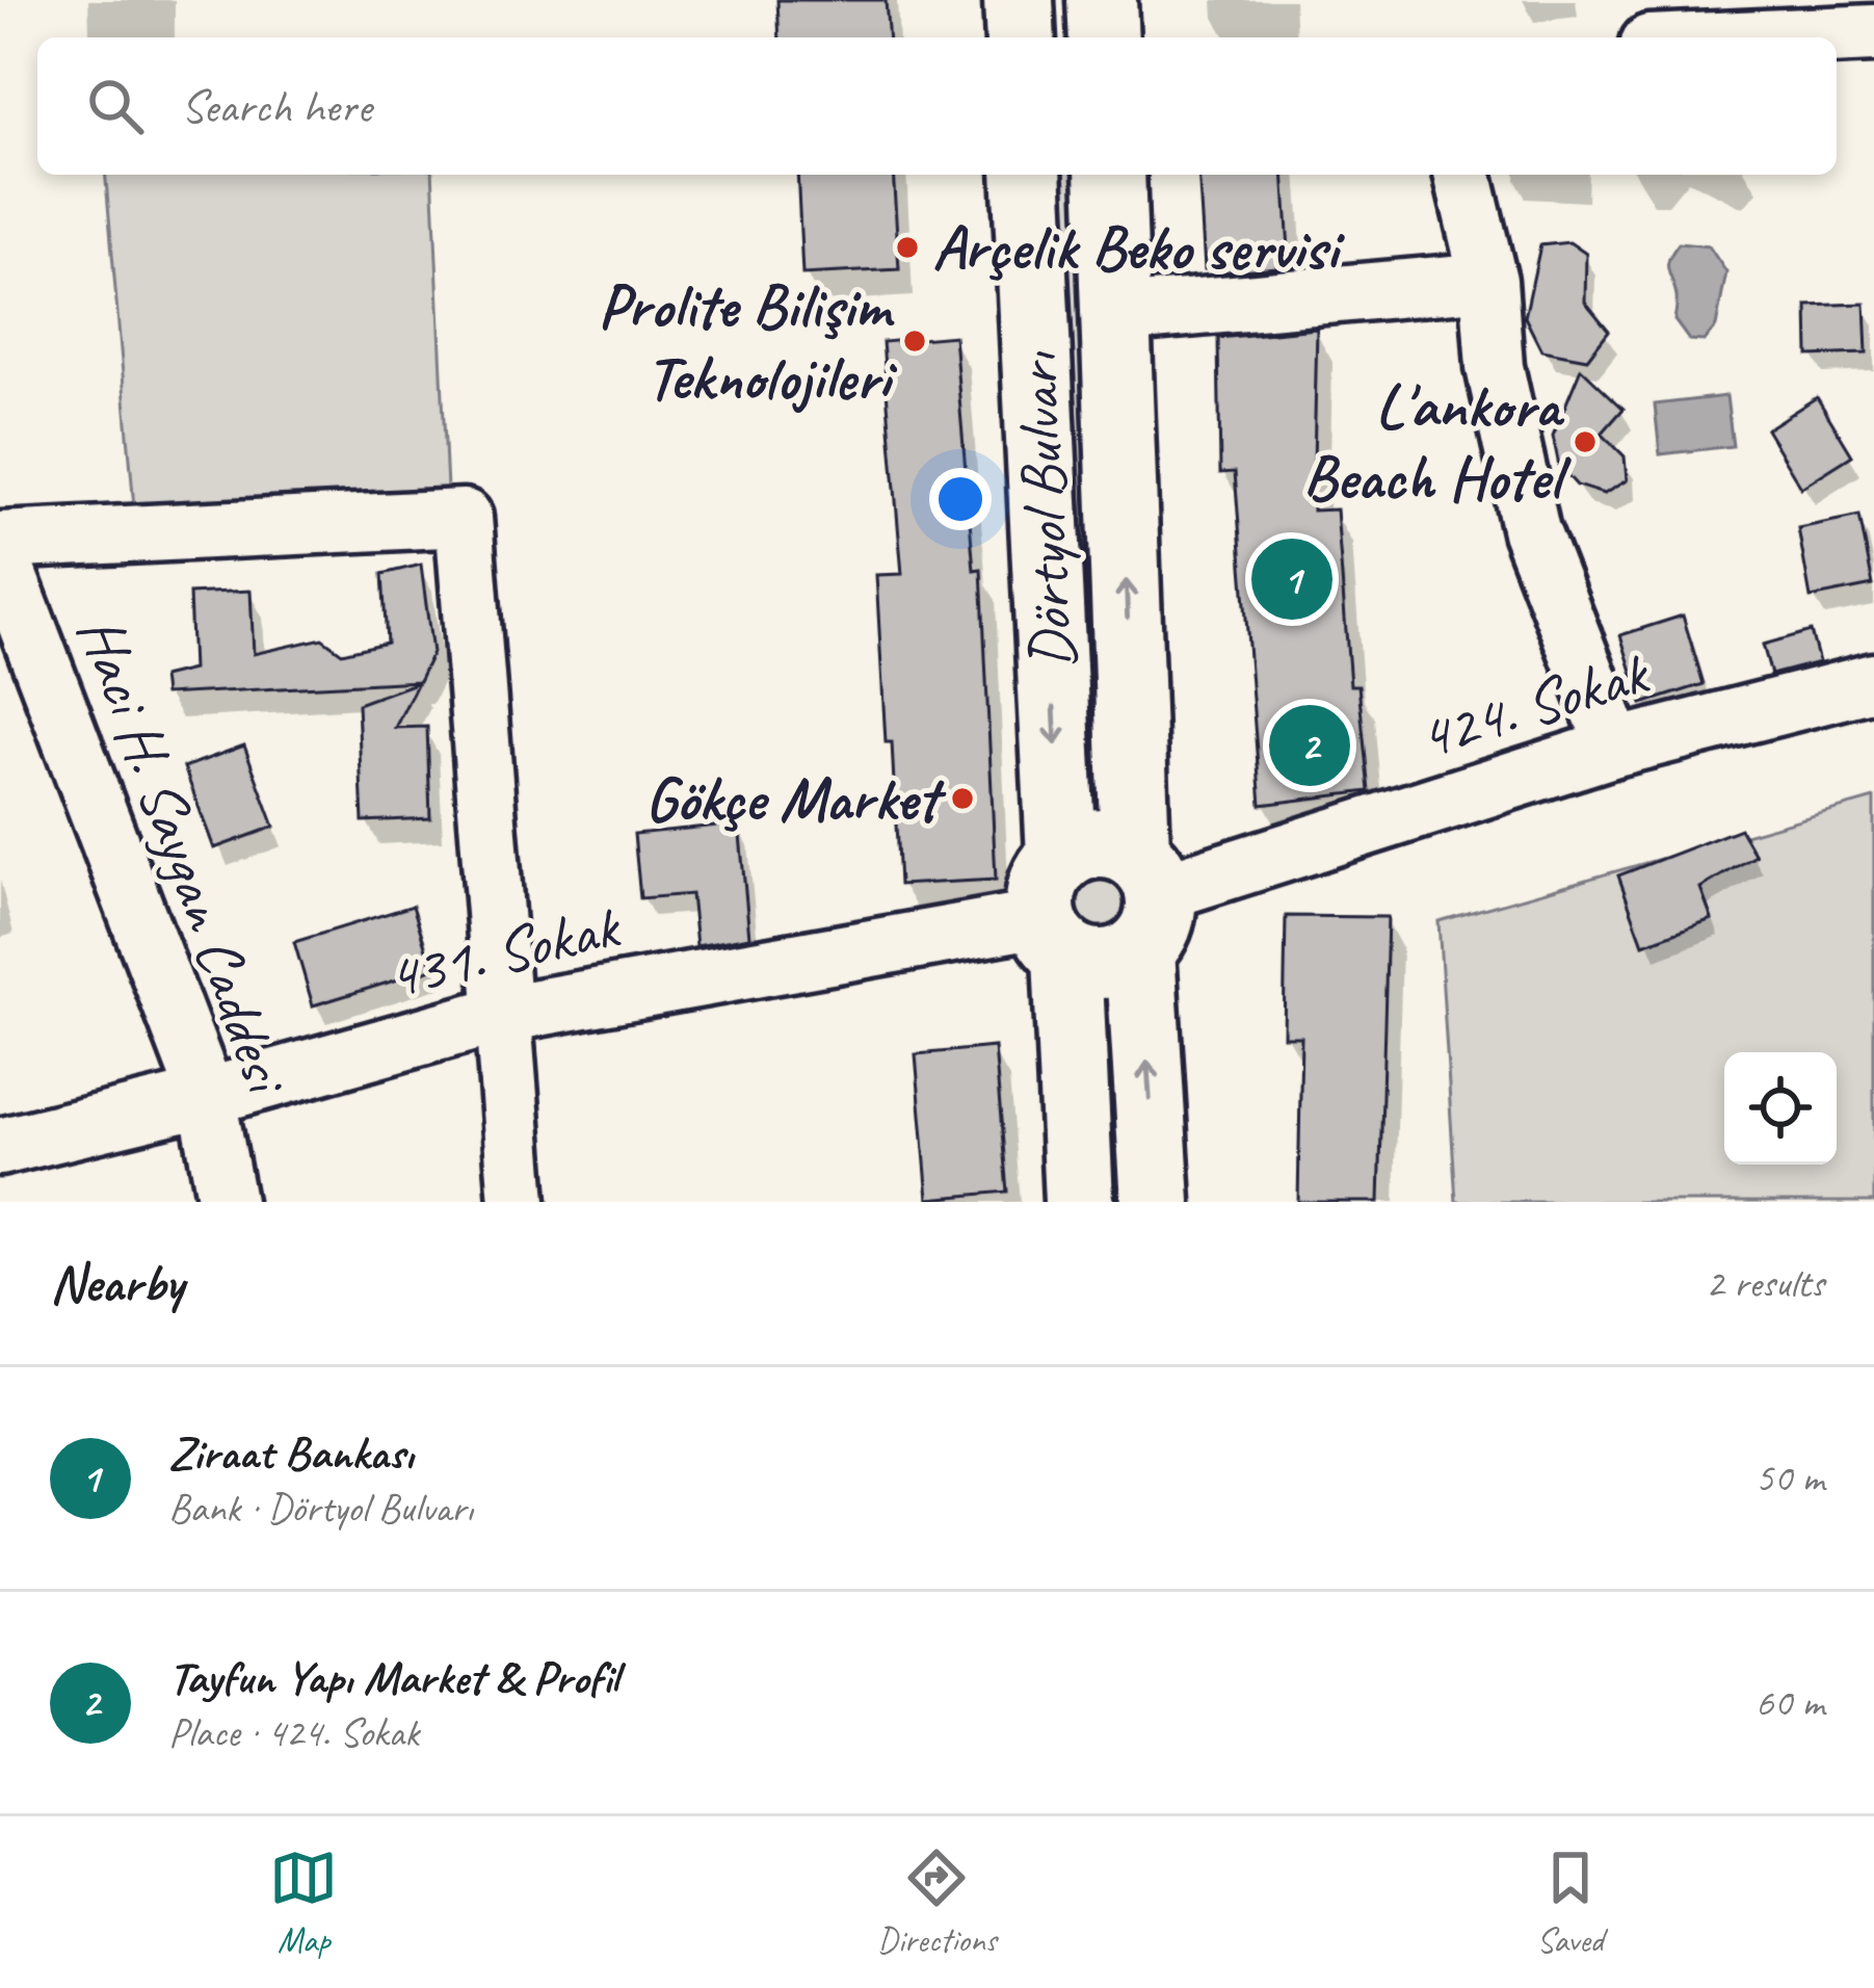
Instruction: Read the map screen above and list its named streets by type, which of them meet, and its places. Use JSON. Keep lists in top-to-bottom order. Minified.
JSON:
{"streets":{"main road":["Dörtyol Bulvarı"],"street":["424. Sokak","Haci H. Saygan Caddesi","431. Sokak"]},"crossings":[["Dörtyol Bulvarı","424. Sokak"],["Dörtyol Bulvarı","431. Sokak"],["Haci H. Saygan Caddesi","431. Sokak"]],"places":["Arçelik Beko servisi","Prolite Bilişim Teknolojileri","L'ankora Beach Hotel","Gökçe Market"],"page":{"search":"Search here","pins":["1","2"],"heading":["Nearby","2 results"],"list":[{"mark":"1","name":"Ziraat Bankası","note":"Bank · Dörtyol Bulvarı","value":"50 m"},{"mark":"2","name":"Tayfun Yapı Market & Profil","note":"Place · 424. Sokak","value":"60 m"}],"nav":["Map","Directions","Saved"]}}
